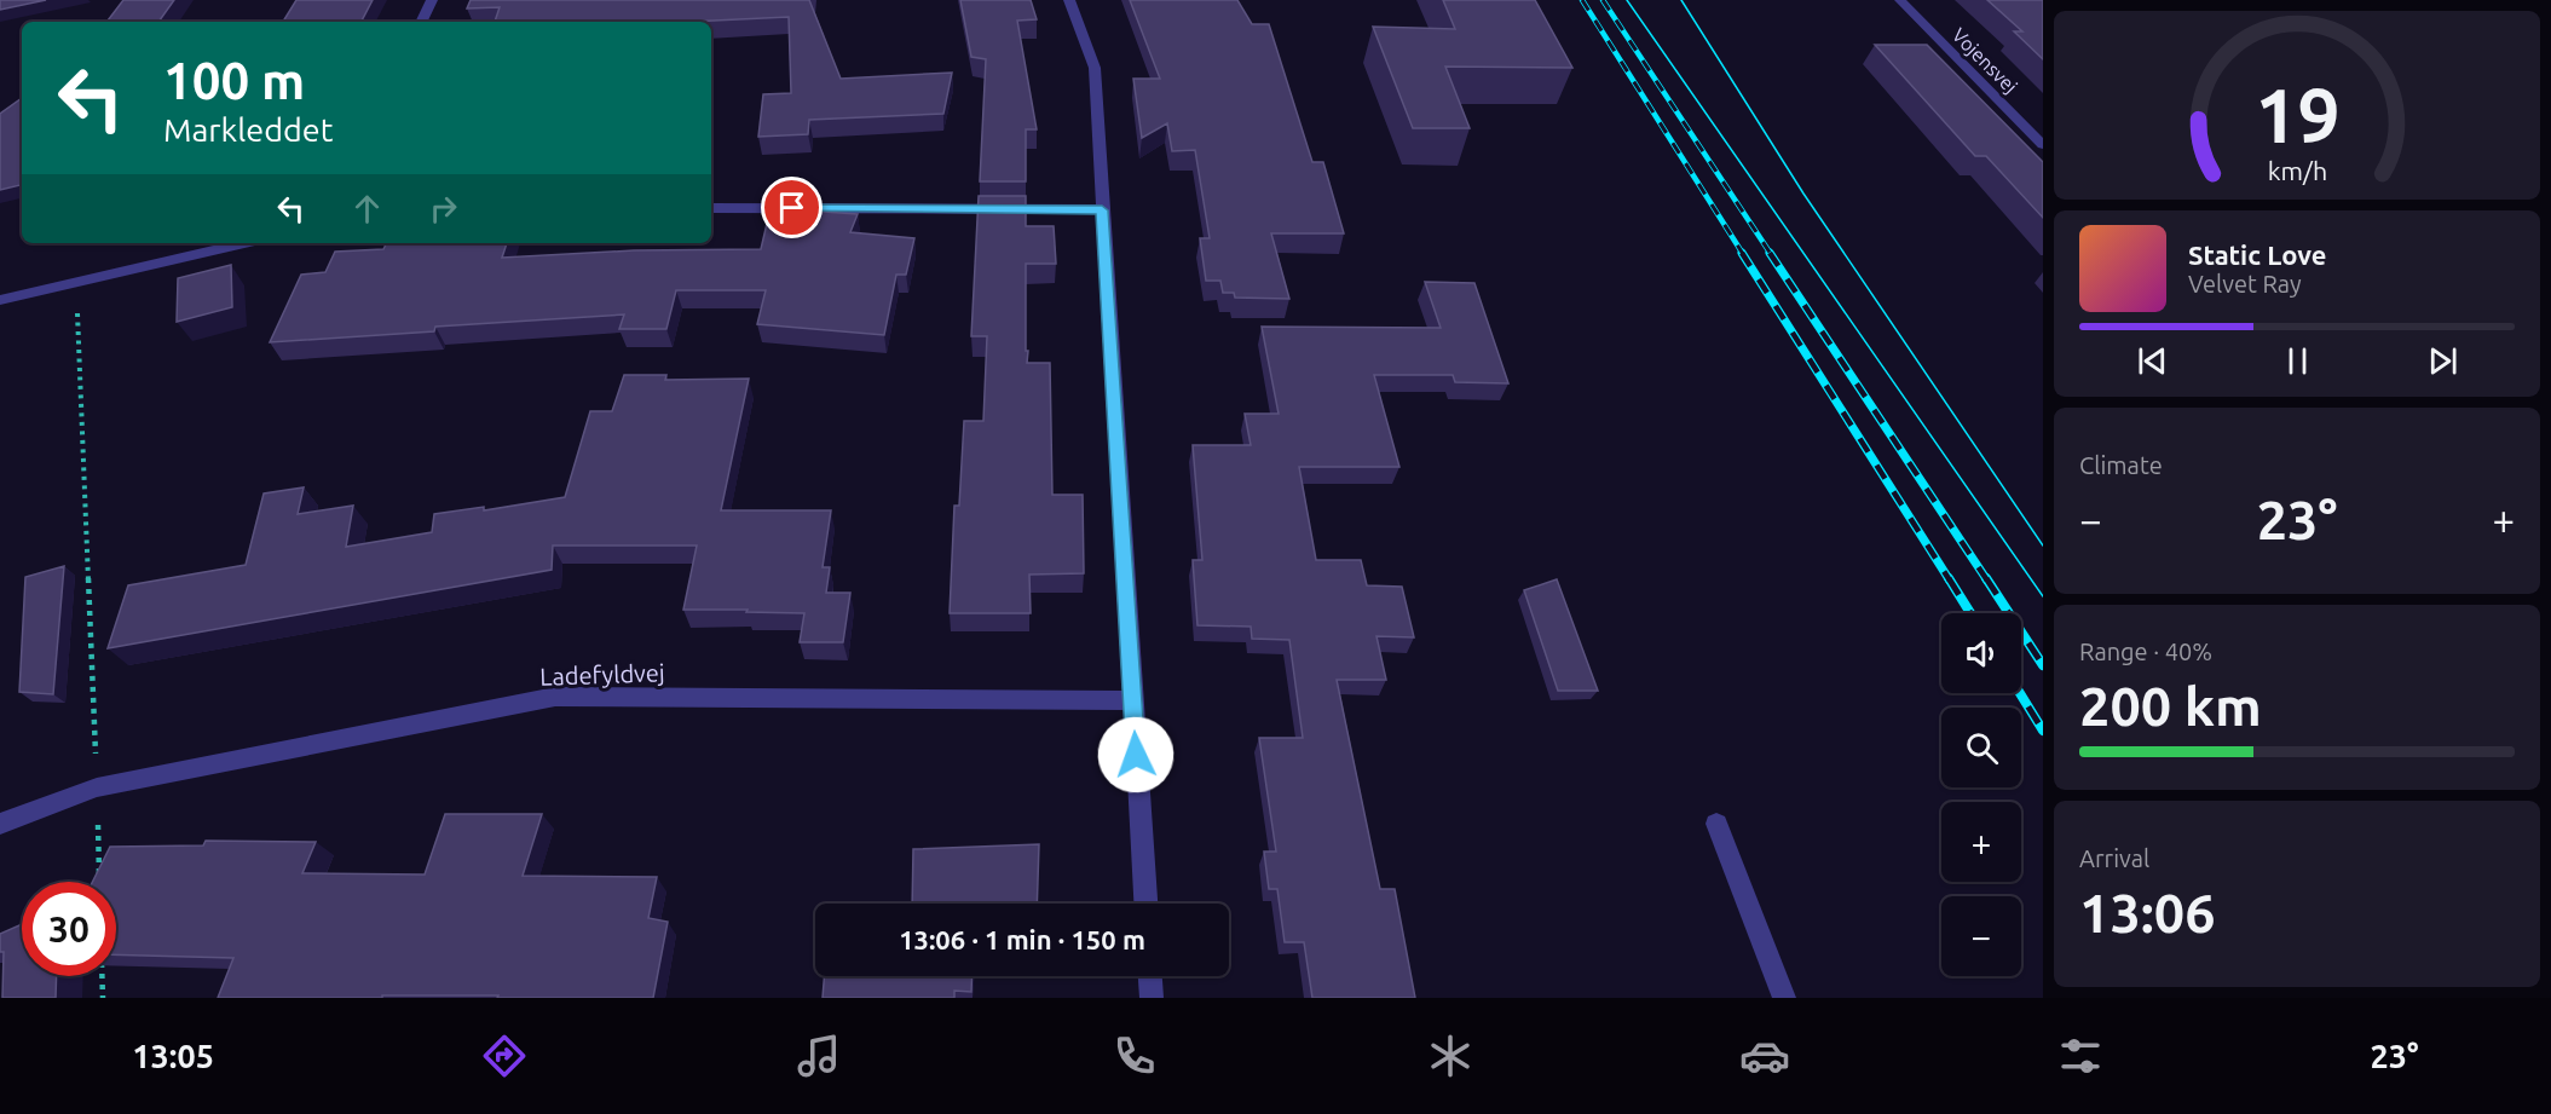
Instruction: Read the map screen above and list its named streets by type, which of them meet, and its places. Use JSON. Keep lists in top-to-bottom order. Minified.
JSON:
{"streets":{"street":["Vojensvej","Ladefyldvej"]},"page":{"turn":["100 m","Markleddet"],"song":["Static Love","Velvet Ray"],"tile":["Climate",["Range · 40%","200 km"],["Arrival","13:06"]],"heat":["−","23°","+"],"map_buttons":["+","−"],"limit":"30","trip":"13:06 · 1 min · 150 m","tabs":["13:05","23°"],"gauge":["19","km/h"]}}
